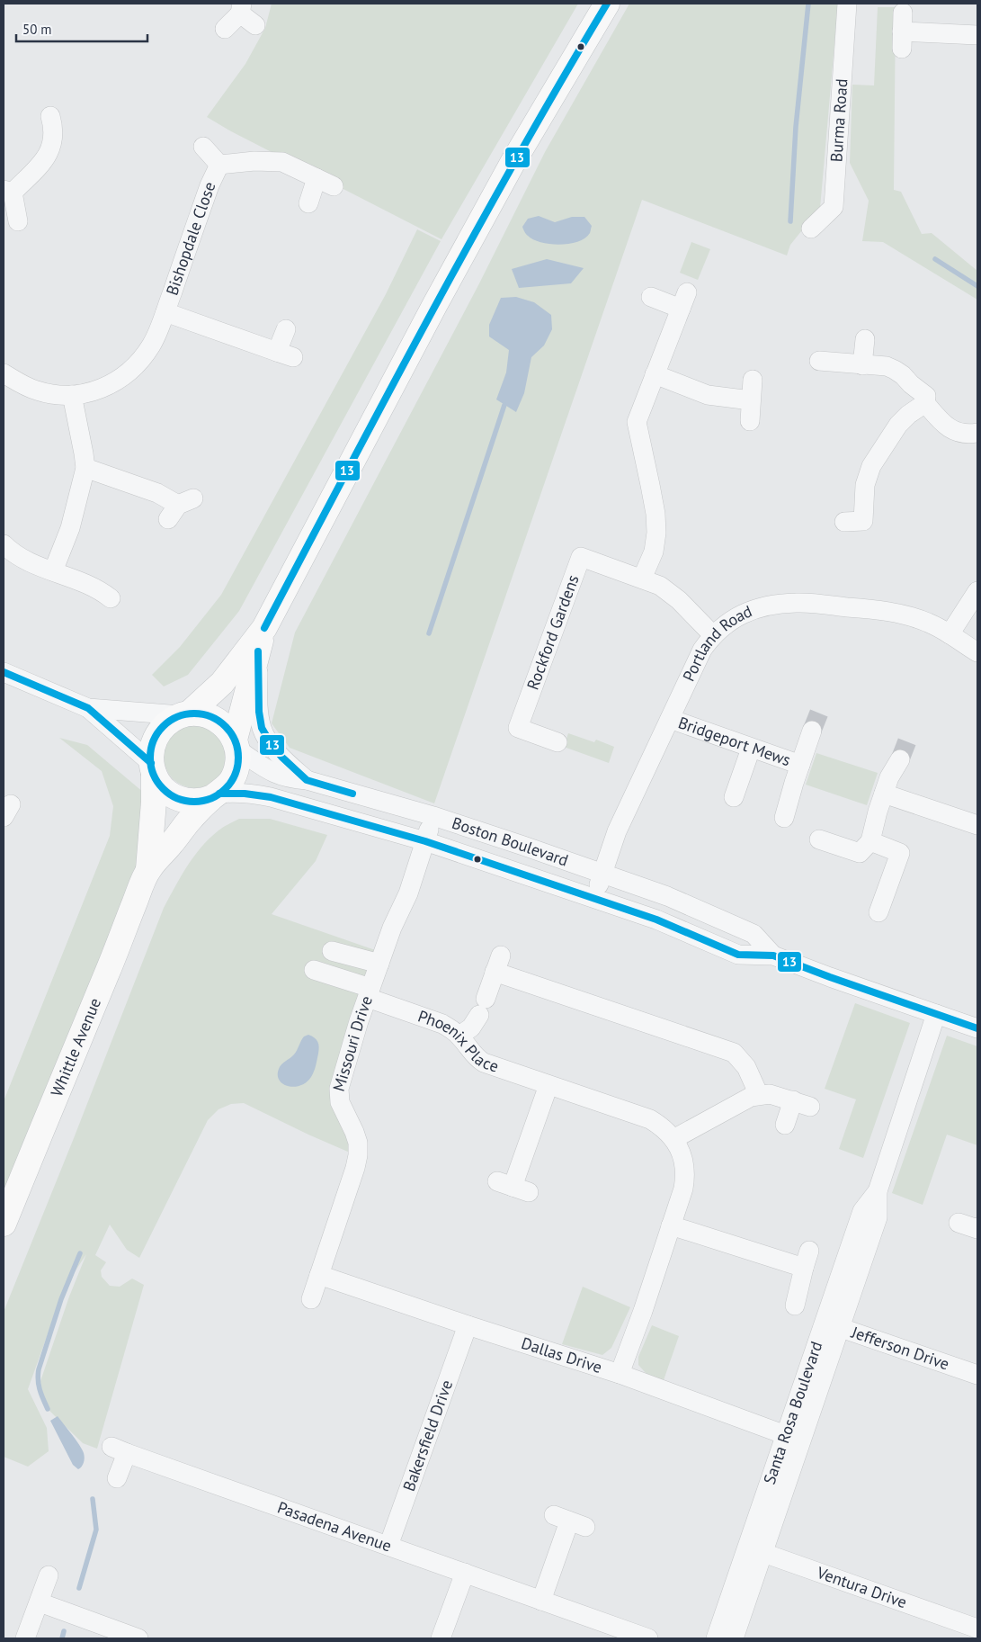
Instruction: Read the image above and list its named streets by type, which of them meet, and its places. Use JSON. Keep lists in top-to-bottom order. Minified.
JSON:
{"streets":{"main road":["Whittle Avenue"],"street":["Burma Road","Bishopdale Close","Rockford Gardens","Portland Road","Bridgeport Mews","Boston Boulevard","Phoenix Place","Missouri Drive","Jefferson Drive","Dallas Drive","Santa Rosa Boulevard","Bakersfield Drive","Pasadena Avenue","Ventura Drive"]},"crossings":[["Rockford Gardens","Portland Road"],["Portland Road","Bridgeport Mews"],["Portland Road","Boston Boulevard"],["Boston Boulevard","Missouri Drive"],["Boston Boulevard","Whittle Avenue"],["Boston Boulevard","Santa Rosa Boulevard"],["Phoenix Place","Missouri Drive"],["Phoenix Place","Dallas Drive"],["Missouri Drive","Dallas Drive"],["Jefferson Drive","Santa Rosa Boulevard"],["Dallas Drive","Santa Rosa Boulevard"],["Dallas Drive","Bakersfield Drive"],["Santa Rosa Boulevard","Ventura Drive"],["Bakersfield Drive","Pasadena Avenue"]],"lines":["transit line 13"],"scale_bar":"50 m"}
